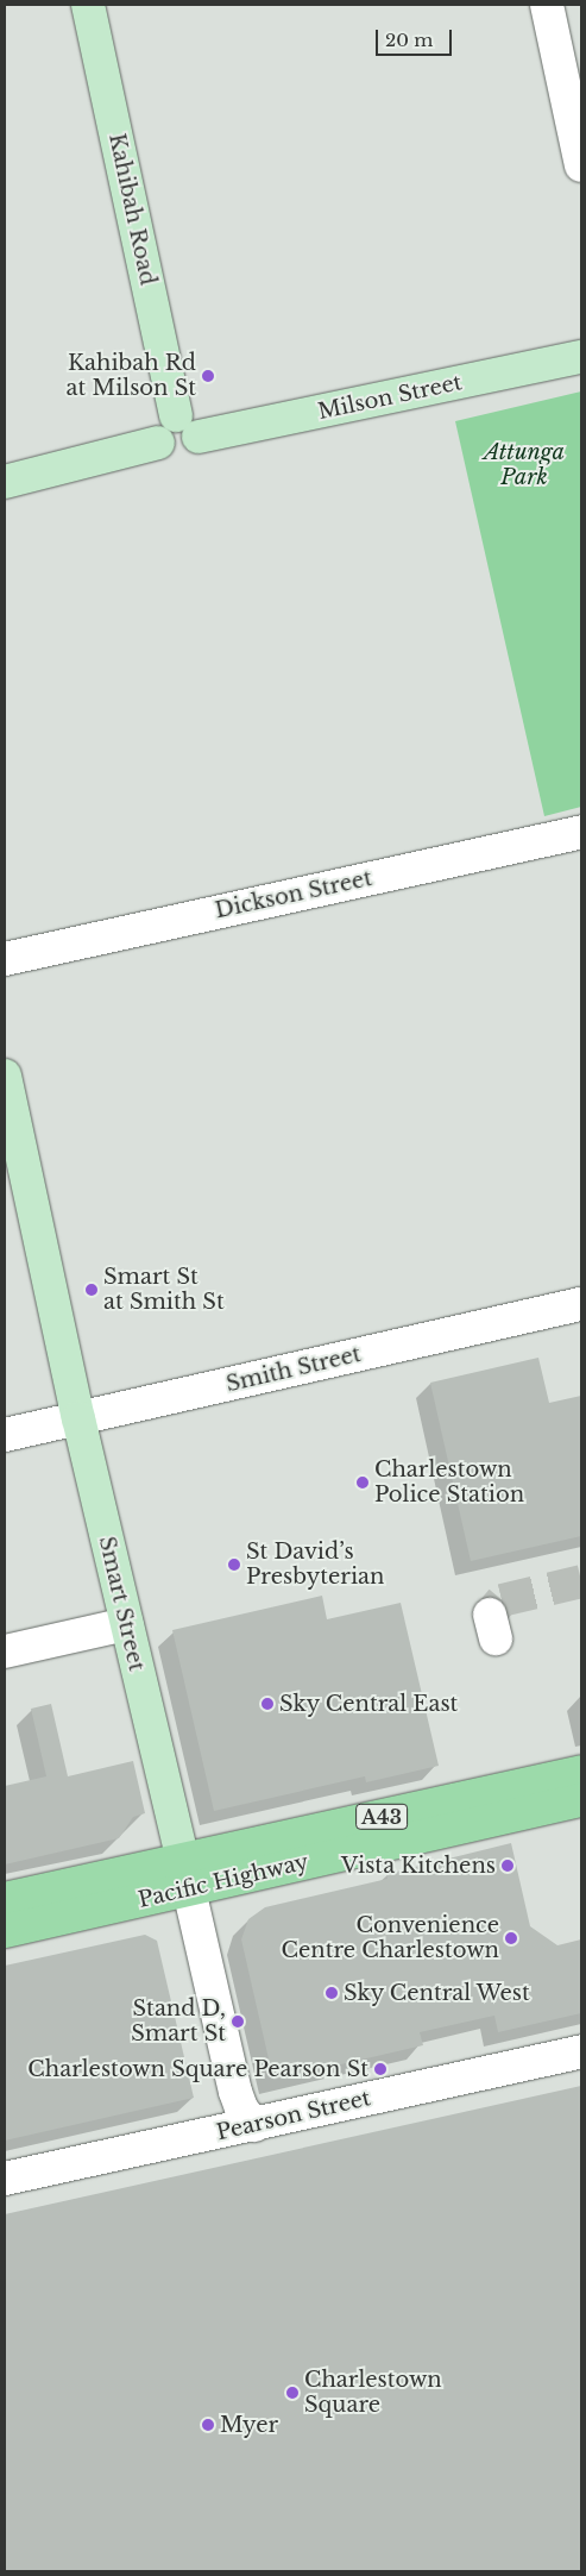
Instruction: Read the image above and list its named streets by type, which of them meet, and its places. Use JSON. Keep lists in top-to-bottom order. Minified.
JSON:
{"streets":{"highway":["A43","Pacific Highway"],"main road":["Kahibah Road","Milson Street","Smart Street"],"street":["Dickson Street","Smith Street","Pearson Street"]},"crossings":[["Kahibah Road","Milson Street"],["Smith Street","Smart Street"],["Smart Street","Pacific Highway"],["Smart Street","Pearson Street"]],"parks":["Attunga Park"],"places":["Kahibah Rd at Milson St","Smart St at Smith St","Charlestown Police Station","St David’s Presbyterian","Sky Central East","Vista Kitchens","Convenience Centre Charlestown","Sky Central West","Stand D, Smart St","Charlestown Square Pearson St","Charlestown Square","Myer"],"scale_bar":"20 m"}
